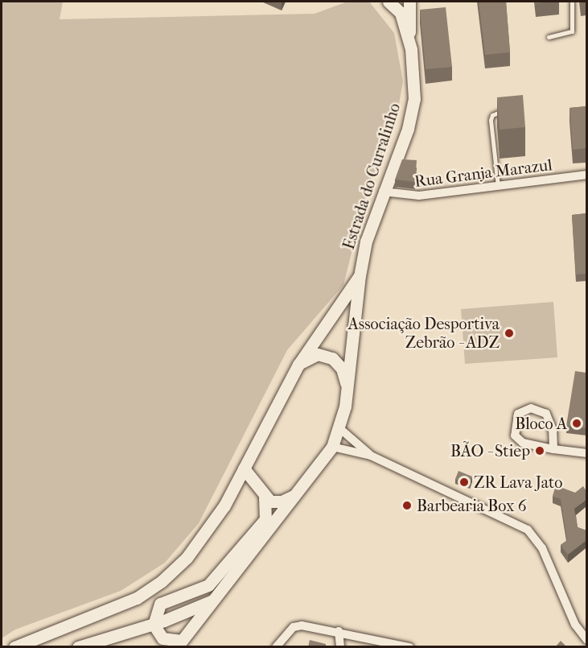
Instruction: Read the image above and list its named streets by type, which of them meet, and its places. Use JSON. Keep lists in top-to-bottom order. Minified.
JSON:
{"streets":{"street":["Rua Granja Marazul","Estrada do Curralinho"]},"crossings":[["Rua Granja Marazul","Estrada do Curralinho"]],"places":["Associação Desportiva Zebrão - ADZ","Bloco A","BÃO - Stiep","ZR Lava Jato","Barbearia Box 6"]}
